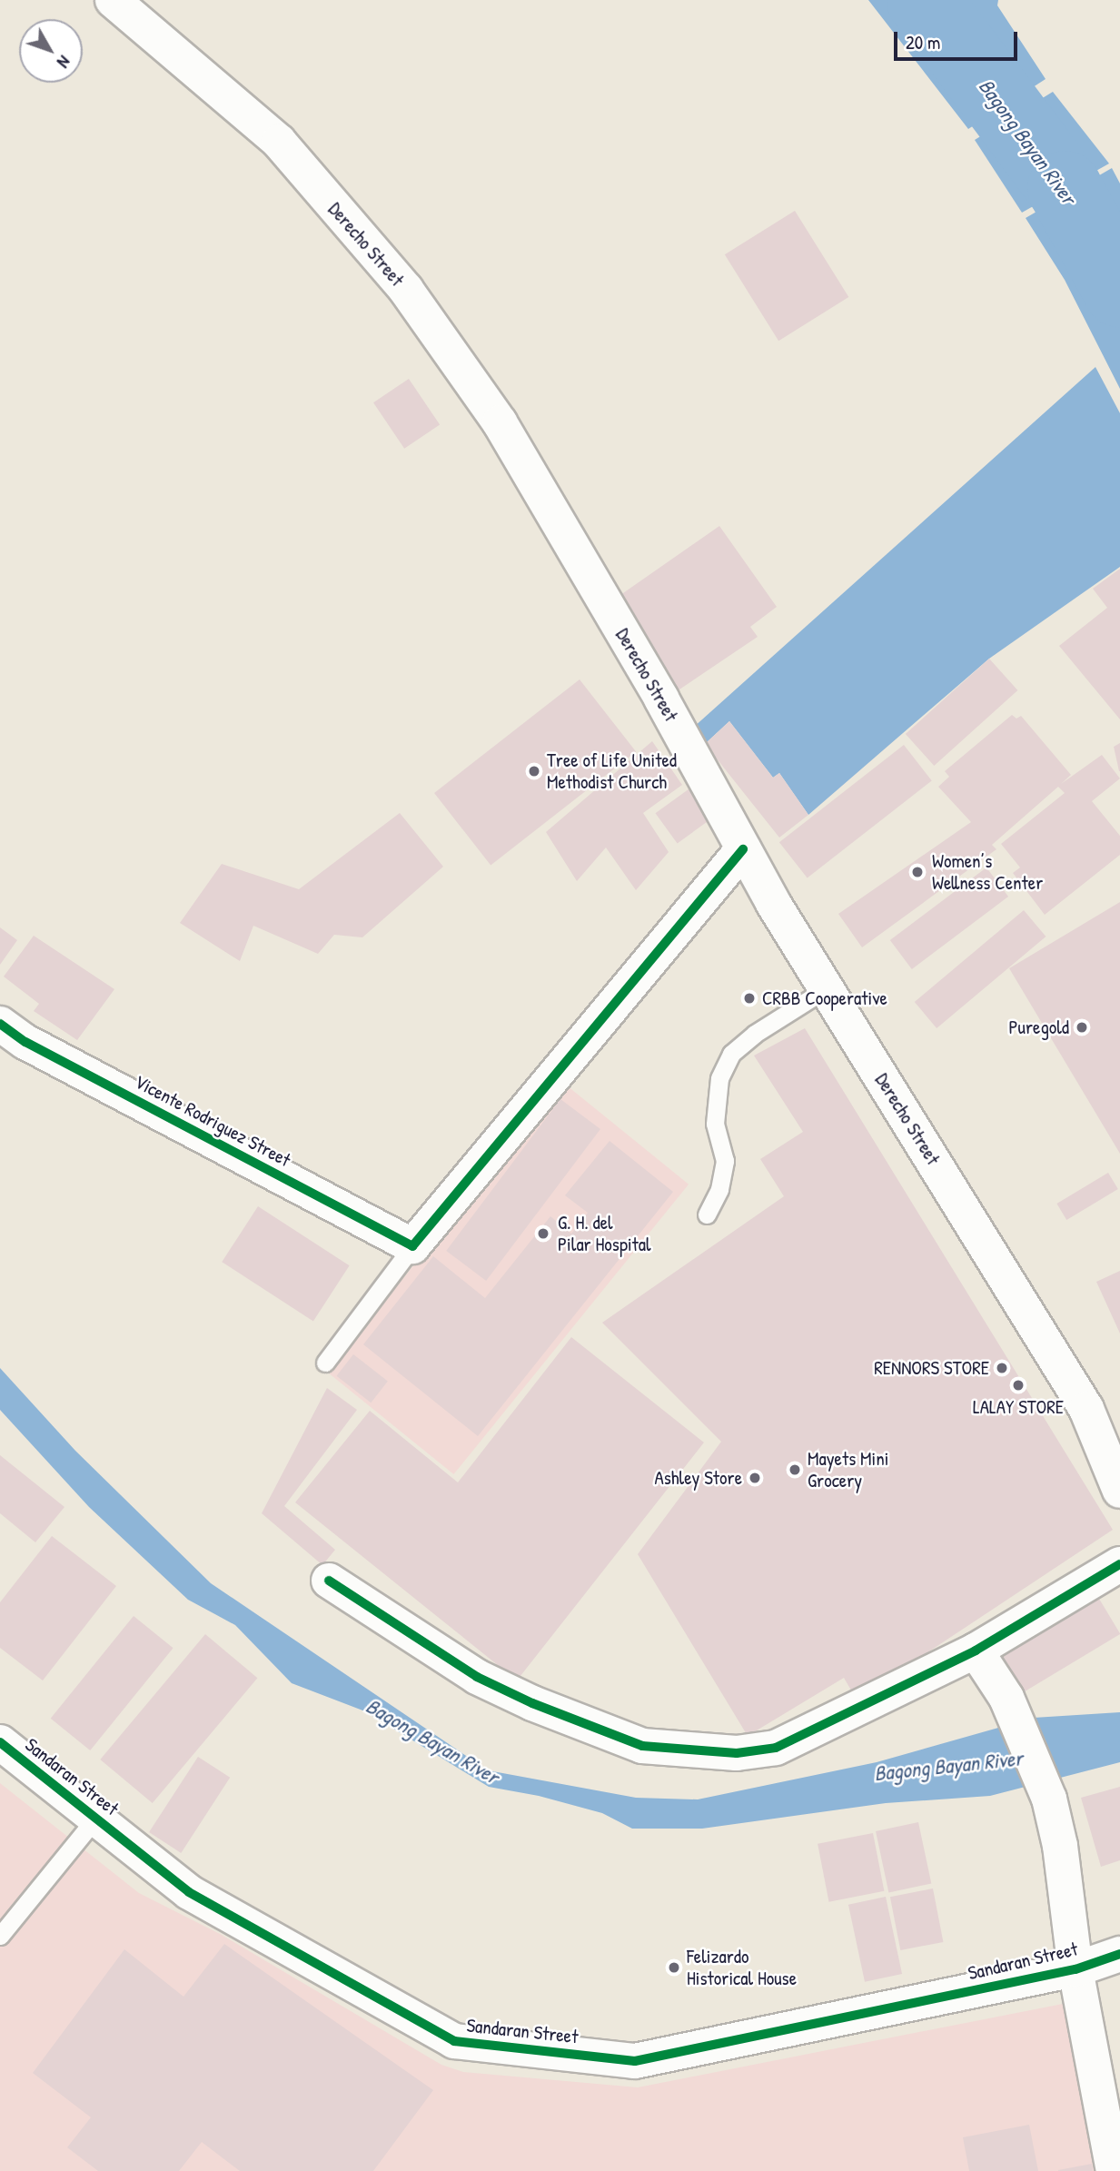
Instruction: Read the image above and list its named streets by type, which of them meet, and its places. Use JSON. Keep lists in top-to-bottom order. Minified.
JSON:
{"streets":{"street":["Derecho Street","Vicente Rodriguez Street","Sandaran Street"]},"water":["Bagong Bayan River"],"places":["Tree of Life United Methodist Church","Women’s Wellness Center","CRBB Cooperative","Puregold","G. H. del Pilar Hospital","RENNORS STORE","LALAY STORE","Mayets Mini Grocery","Ashley Store","Felizardo Historical House"],"scale_bar":"20 m","north":"bottom right"}
